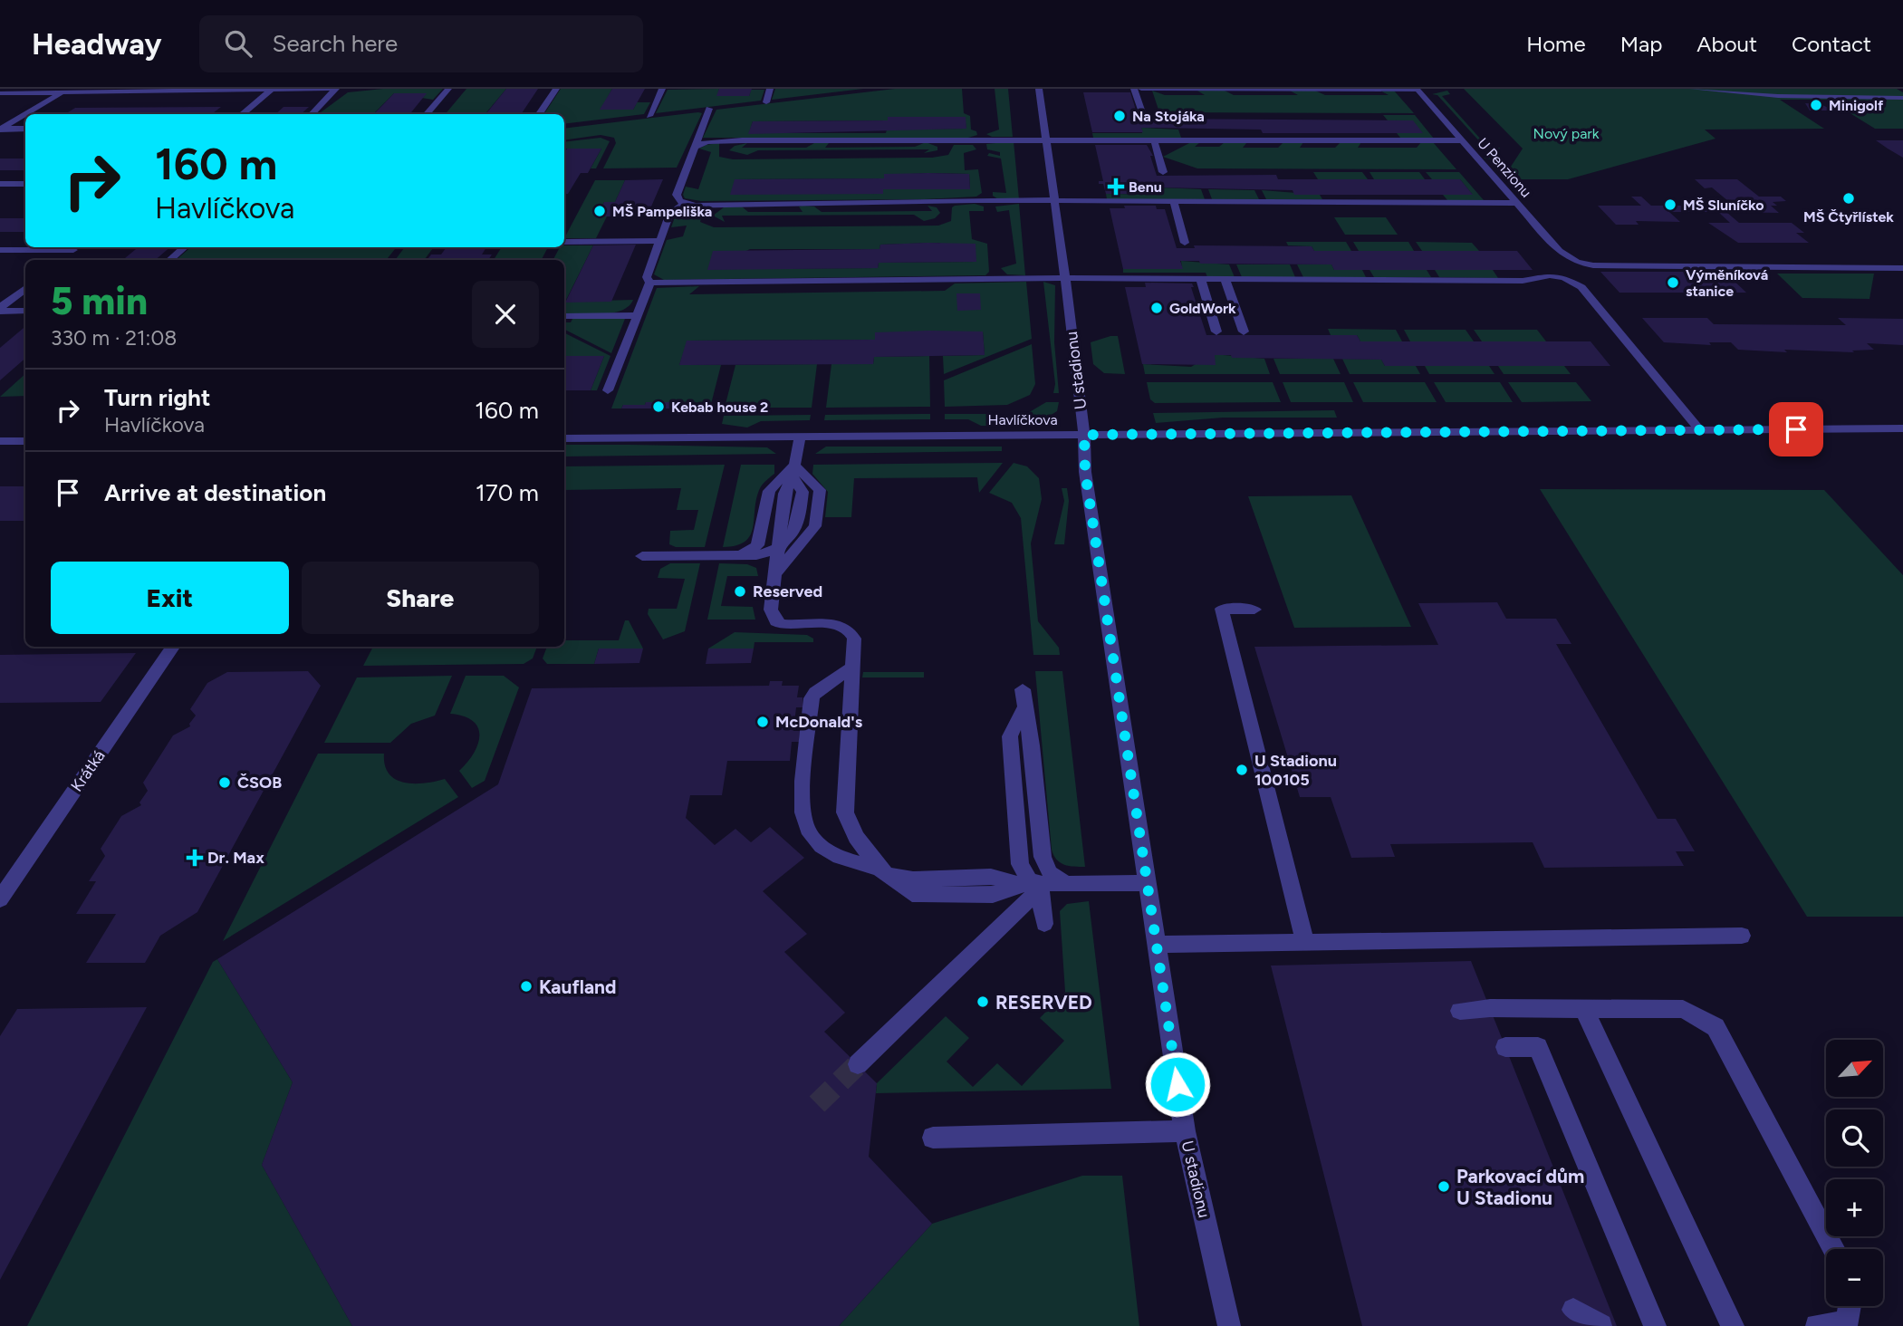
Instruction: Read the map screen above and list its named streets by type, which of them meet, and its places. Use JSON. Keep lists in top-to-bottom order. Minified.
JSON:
{"streets":{"street":["U Penzionu","U stadionu","Havlíčkova","Krátká"]},"crossings":[["U stadionu","Havlíčkova"]],"parks":["Nový park"],"places":{"other":["Minigolf","Na Stojáka","MŠ Čtyřlístek","MŠ Sluníčko","MŠ Pampeliška","Výměníková stanice","GoldWork","Kebab house 2","Reserved","McDonald's","U Stadionu 100105","ČSOB","Kaufland","RESERVED","Parkovací dům U Stadionu"],"health":["Benu","Dr. Max"]},"north":"top right","page":{"header":"Headway","search":"Search here","nav":["Home","Map","About","Contact"],"turn":["160 m","Havlíčkova"],"heading":["5 min","330 m · 21:08"],"list":[{"name":"Turn right","note":"Havlíčkova","value":"160 m"},{"name":"Arrive at destination","value":"170 m"}],"buttons":["Exit","Share"],"map_buttons":["+","−"]}}
